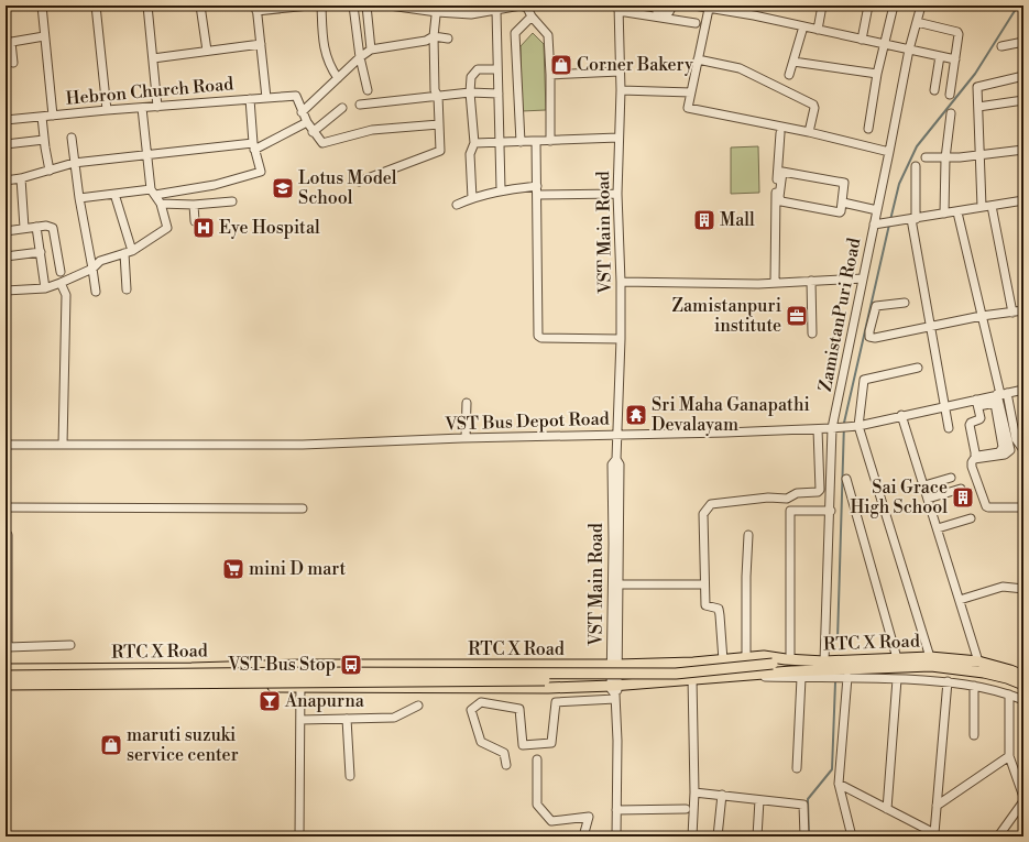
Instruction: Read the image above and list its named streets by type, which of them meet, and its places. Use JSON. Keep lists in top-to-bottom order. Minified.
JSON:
{"streets":{"main road":["RTC X Road"],"street":["Hebron Church Road","VST Main Road","ZamistanPuri Road","VST Bus Depot Road"]},"crossings":[["VST Main Road","VST Bus Depot Road"],["VST Main Road","RTC X Road"],["ZamistanPuri Road","VST Bus Depot Road"],["ZamistanPuri Road","RTC X Road"]],"places":{"shop":["Corner Bakery","maruti suzuki service center"],"school or university":["Lotus Model School"],"building":["Mall","Sai Grace High School"],"hospital":["Eye Hospital"],"office":["Zamistanpuri institute"],"temple":["Sri Maha Ganapathi Devalayam"],"supermarket":["mini D mart"],"bus stop":["VST Bus Stop"],"bar":["Anapurna"]}}
